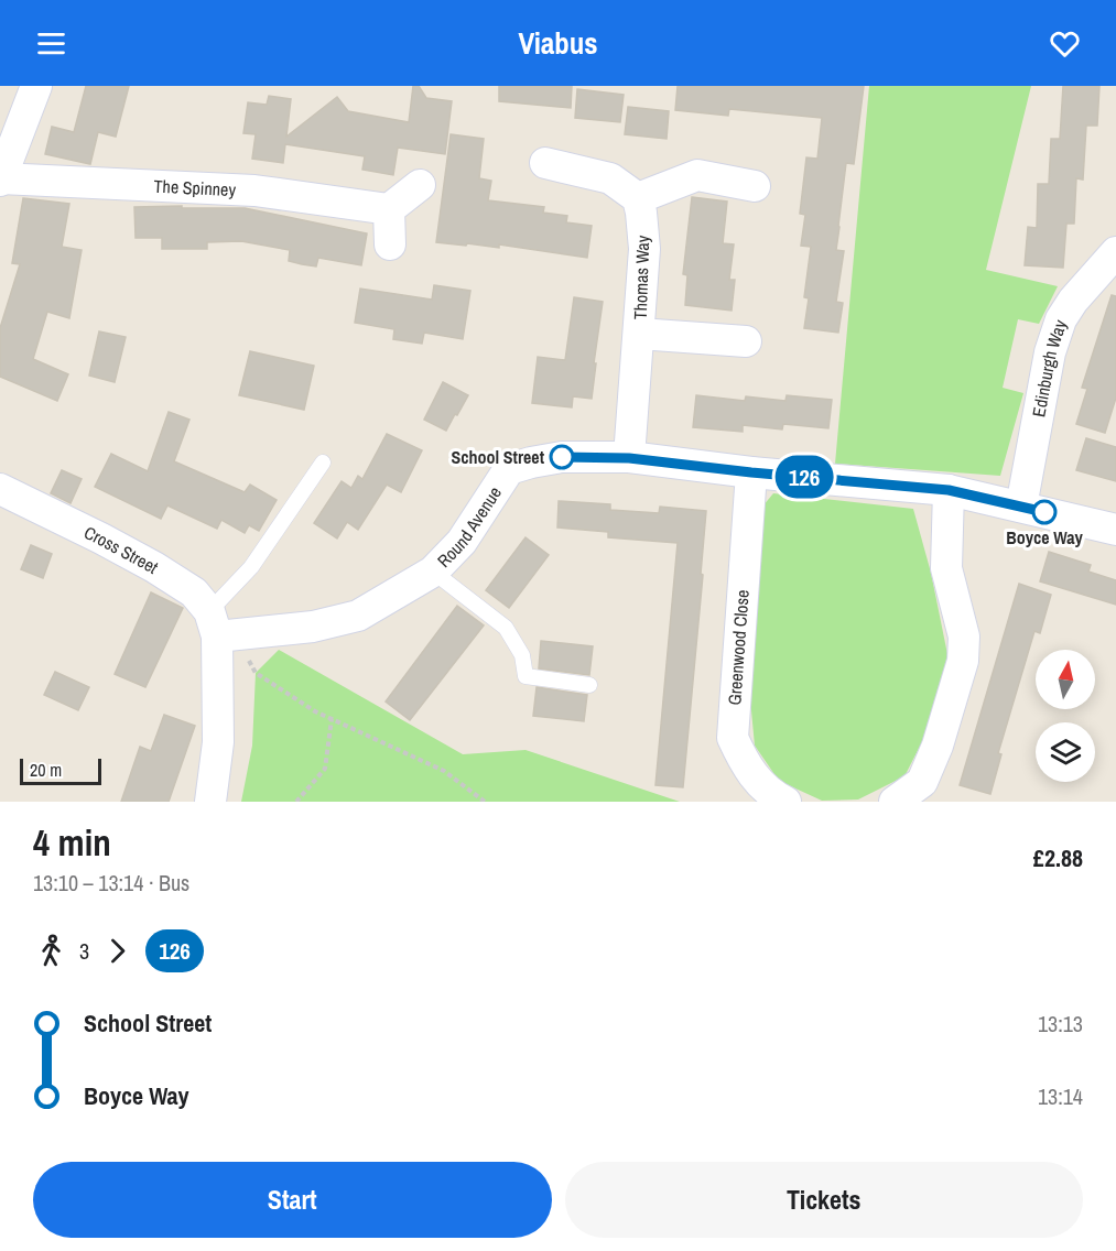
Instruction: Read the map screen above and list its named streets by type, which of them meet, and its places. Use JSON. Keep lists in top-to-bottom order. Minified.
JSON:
{"streets":{"street":["The Spinney","Thomas Way","Edinburgh Way","Round Avenue","Cross Street","Greenwood Close"]},"crossings":[["Thomas Way","Round Avenue"],["Edinburgh Way","Round Avenue"],["Round Avenue","Cross Street"],["Round Avenue","Greenwood Close"]],"places":["School Street","Boyce Way"],"lines":["bus line 126"],"scale_bar":"20 m","north":"top","page":{"header":"Viabus","on_map":"126","scale":"20 m","heading":["4 min","13:10 – 13:14 · Bus","£2.88"],"legs":["3","126"],"list":[{"name":"School Street","value":"13:13"},{"name":"Boyce Way","value":"13:14"}],"buttons":["Start","Tickets"]}}
